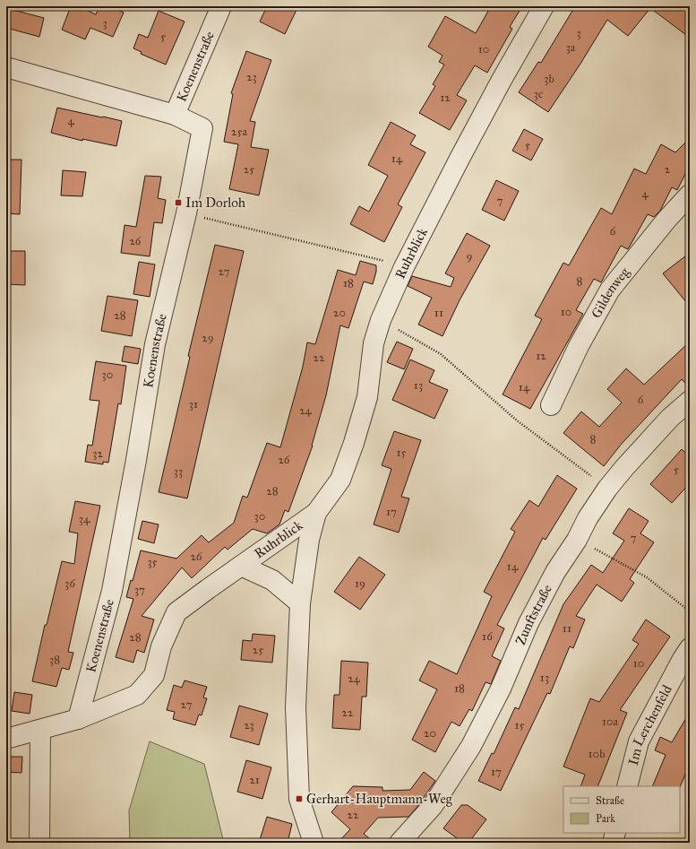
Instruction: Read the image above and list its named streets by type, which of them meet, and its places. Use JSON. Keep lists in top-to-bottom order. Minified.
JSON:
{"streets":{"street":["Koenenstraße","Ruhrblick","Gildenweg","Zunftstraße","Im Lerchenfeld"]},"places":{"transit":["Im Dorloh","Gerhart-Hauptmann-Weg"]},"house_numbers":["3","3","5","3a","10","23","3b","3c","12","4","25a","5","14","25","2","4","7","6","26","9","27","8","18","10","20","11","28","29","12","22","30","13","14","6","31","24","8","15","32","26","5","33","28","17","30","34","7","26","35","14","36","19","37","11","16","28","25","38","10","13","24","18","27","22","10a","23","15","20","10b","17","21","22"],"legend":["Straße","Park"]}
